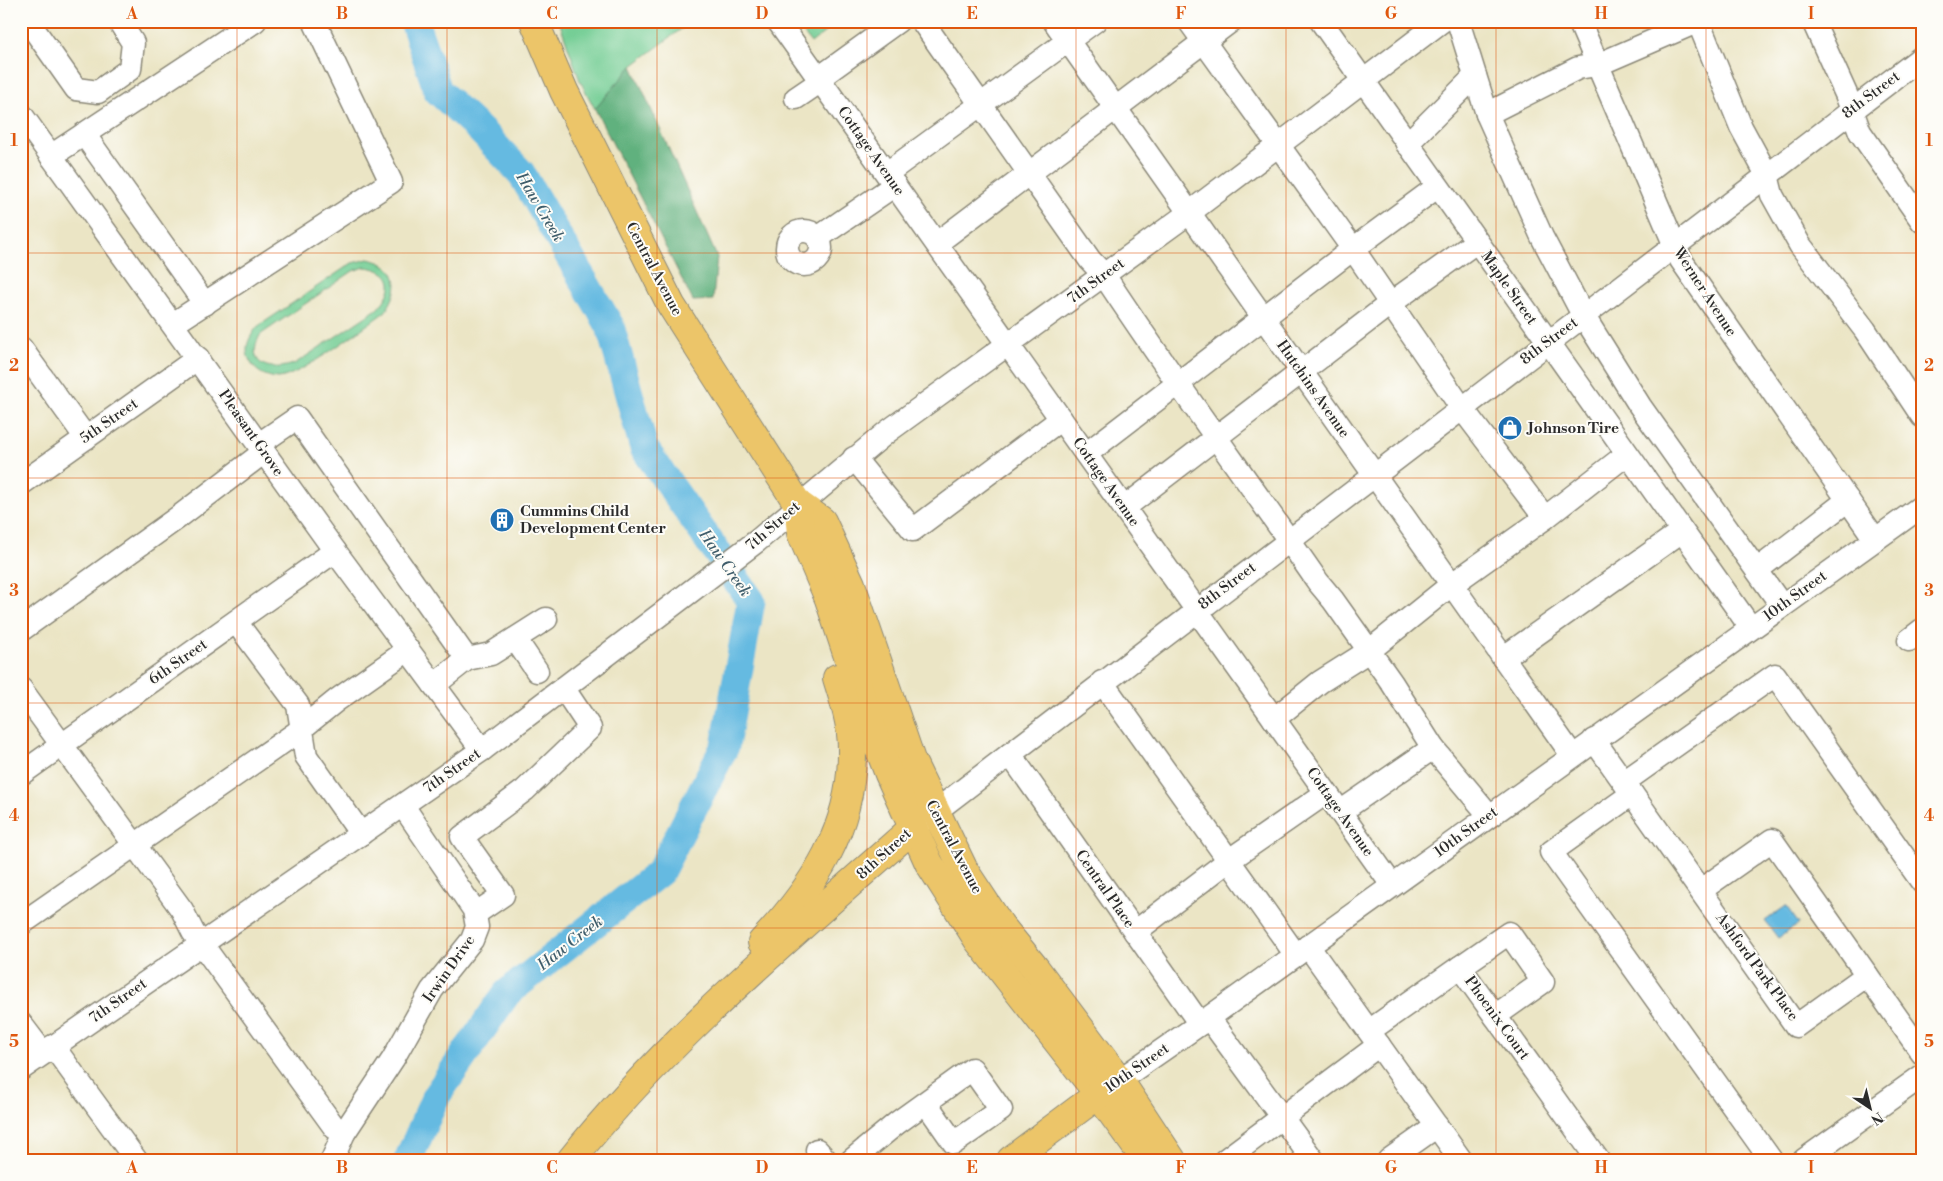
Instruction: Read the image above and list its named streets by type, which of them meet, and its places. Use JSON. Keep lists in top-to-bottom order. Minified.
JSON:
{"streets":{"main road":["8th Street","Central Avenue","10th Street"],"street":["Cottage Avenue","7th Street","Maple Street","Werner Avenue","Hutchins Avenue","5th Street","Pleasant Grove","6th Street","Central Place","Ashford Park Place","Irwin Drive","Phoenix Court"]},"crossings":[["8th Street","Cottage Avenue"],["8th Street","Central Avenue"],["8th Street","Maple Street"],["8th Street","Werner Avenue"],["8th Street","Hutchins Avenue"],["8th Street","Central Place"],["Cottage Avenue","7th Street"],["Cottage Avenue","10th Street"],["Central Avenue","7th Street"],["Central Avenue","10th Street"],["7th Street","Maple Street"],["7th Street","Hutchins Avenue"],["7th Street","Pleasant Grove"],["7th Street","Irwin Drive"],["Maple Street","10th Street"],["Werner Avenue","10th Street"],["Hutchins Avenue","10th Street"],["5th Street","Pleasant Grove"],["Pleasant Grove","6th Street"],["10th Street","Central Place"],["10th Street","Ashford Park Place"],["Central Place","Phoenix Court"]],"water":["Haw Creek"],"places":{"shop":["Johnson Tire"],"building":["Cummins Child Development Center"]},"north":"bottom right","grid":{"columns":["A","B","C","D","E","F","G","H","I"],"rows":["1","2","3","4","5"]}}
